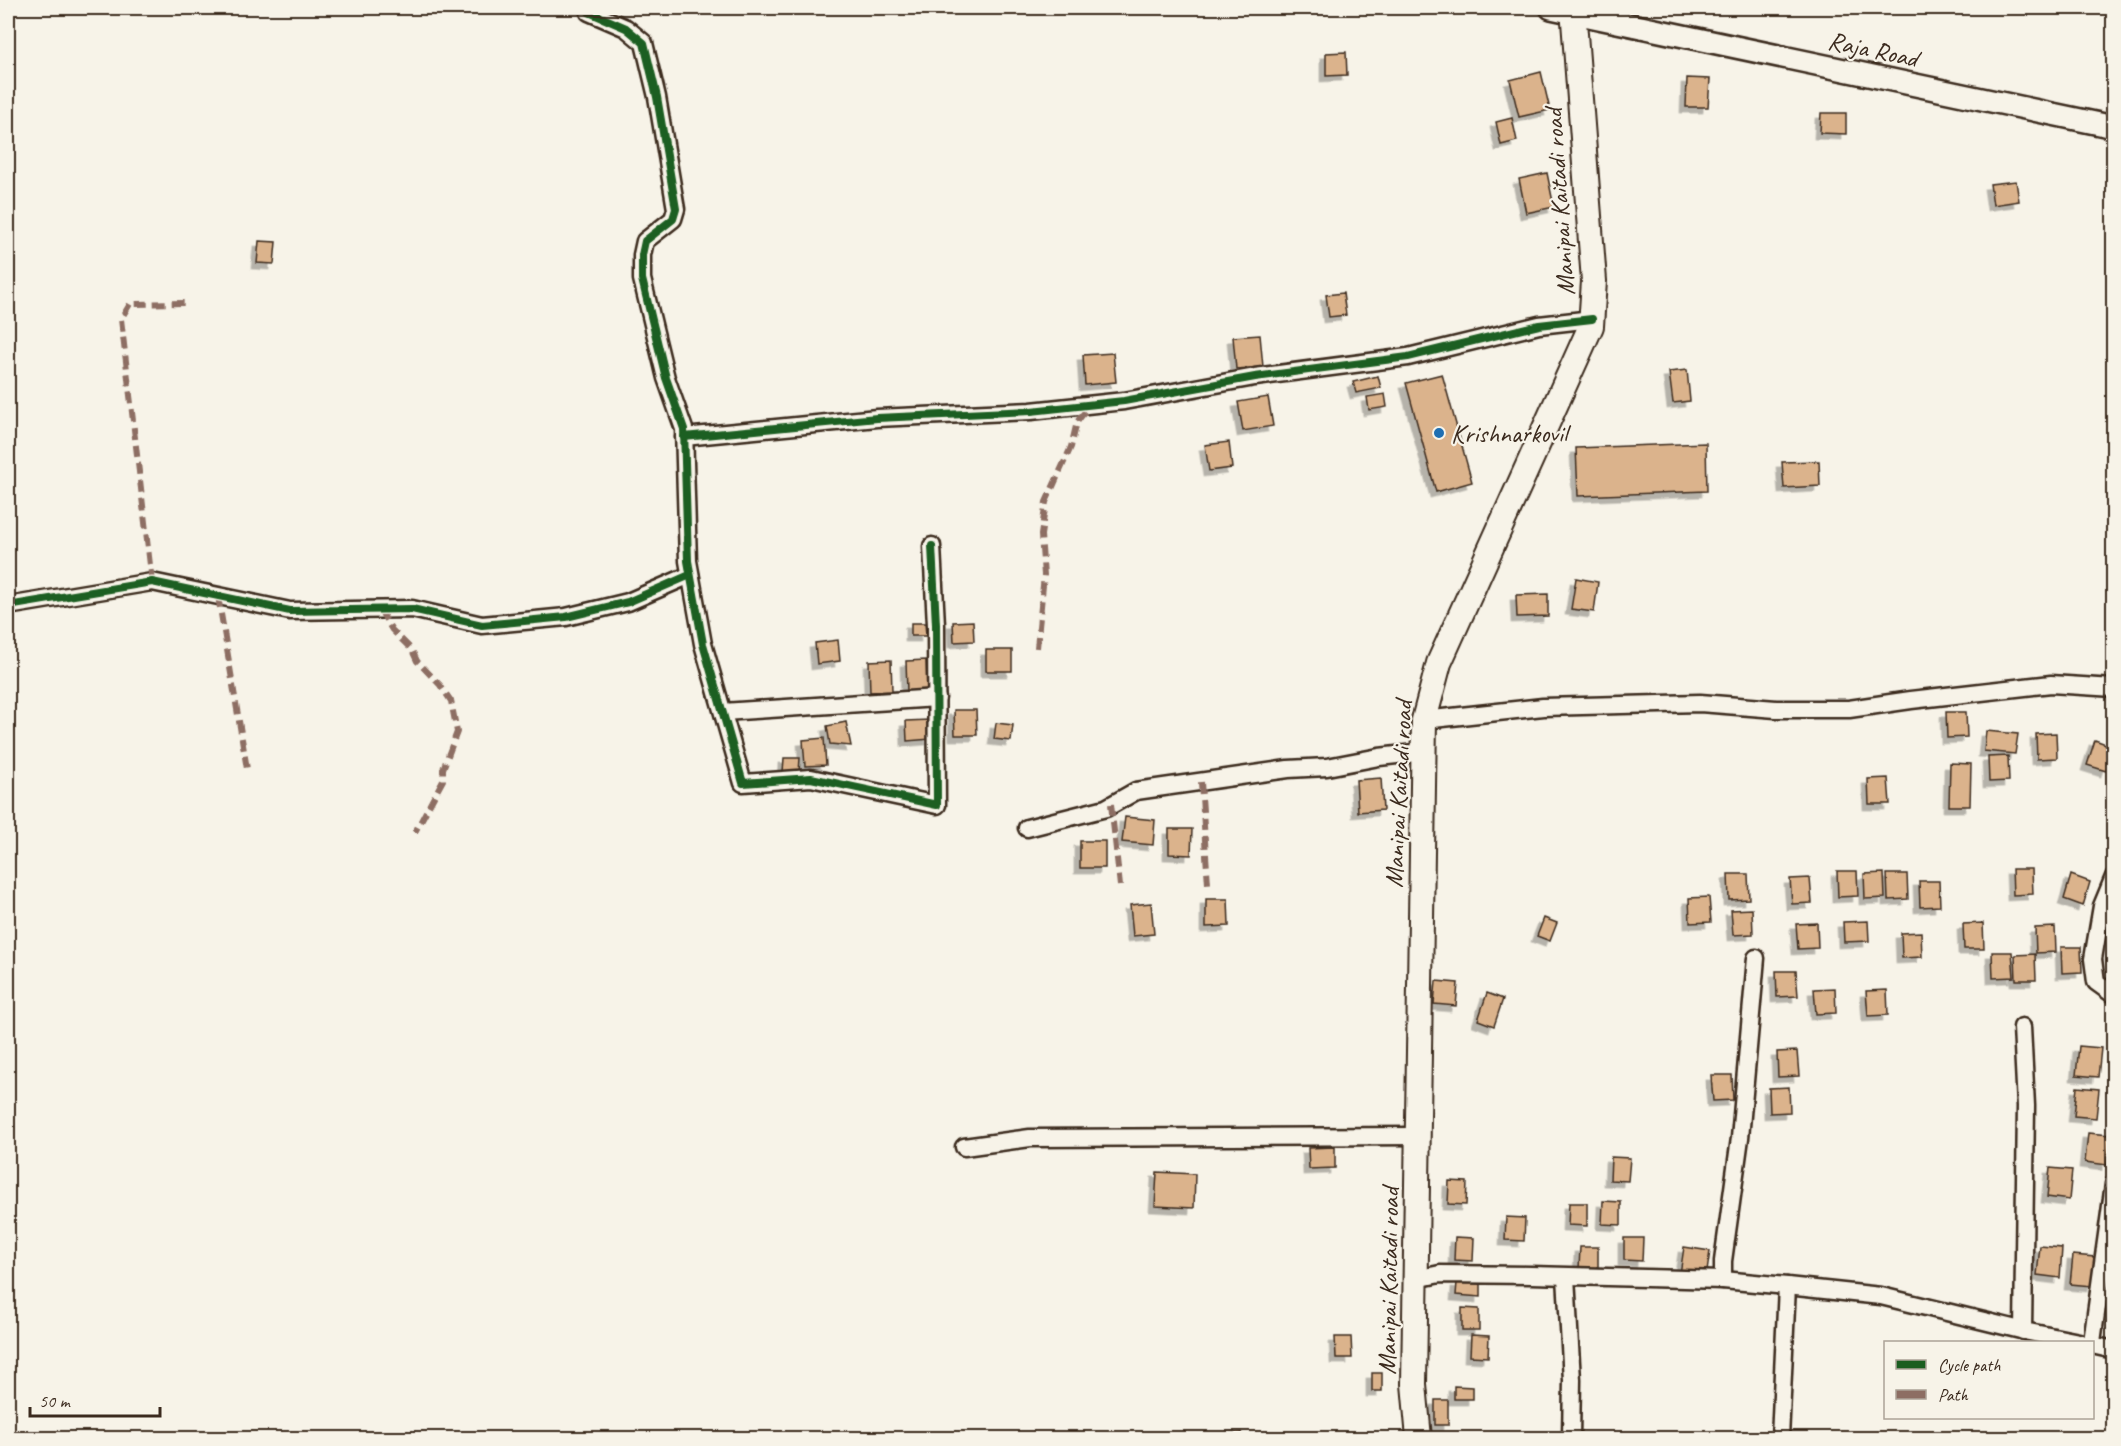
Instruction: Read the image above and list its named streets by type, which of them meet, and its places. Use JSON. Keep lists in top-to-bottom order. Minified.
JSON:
{"streets":{"main road":["Manipai Kaitadi road"],"street":["Raja Road"]},"crossings":[["Raja Road","Manipai Kaitadi road"]],"places":["Krishnarkovil"],"legend":["Cycle path","Path"],"scale_bar":"50 m"}
